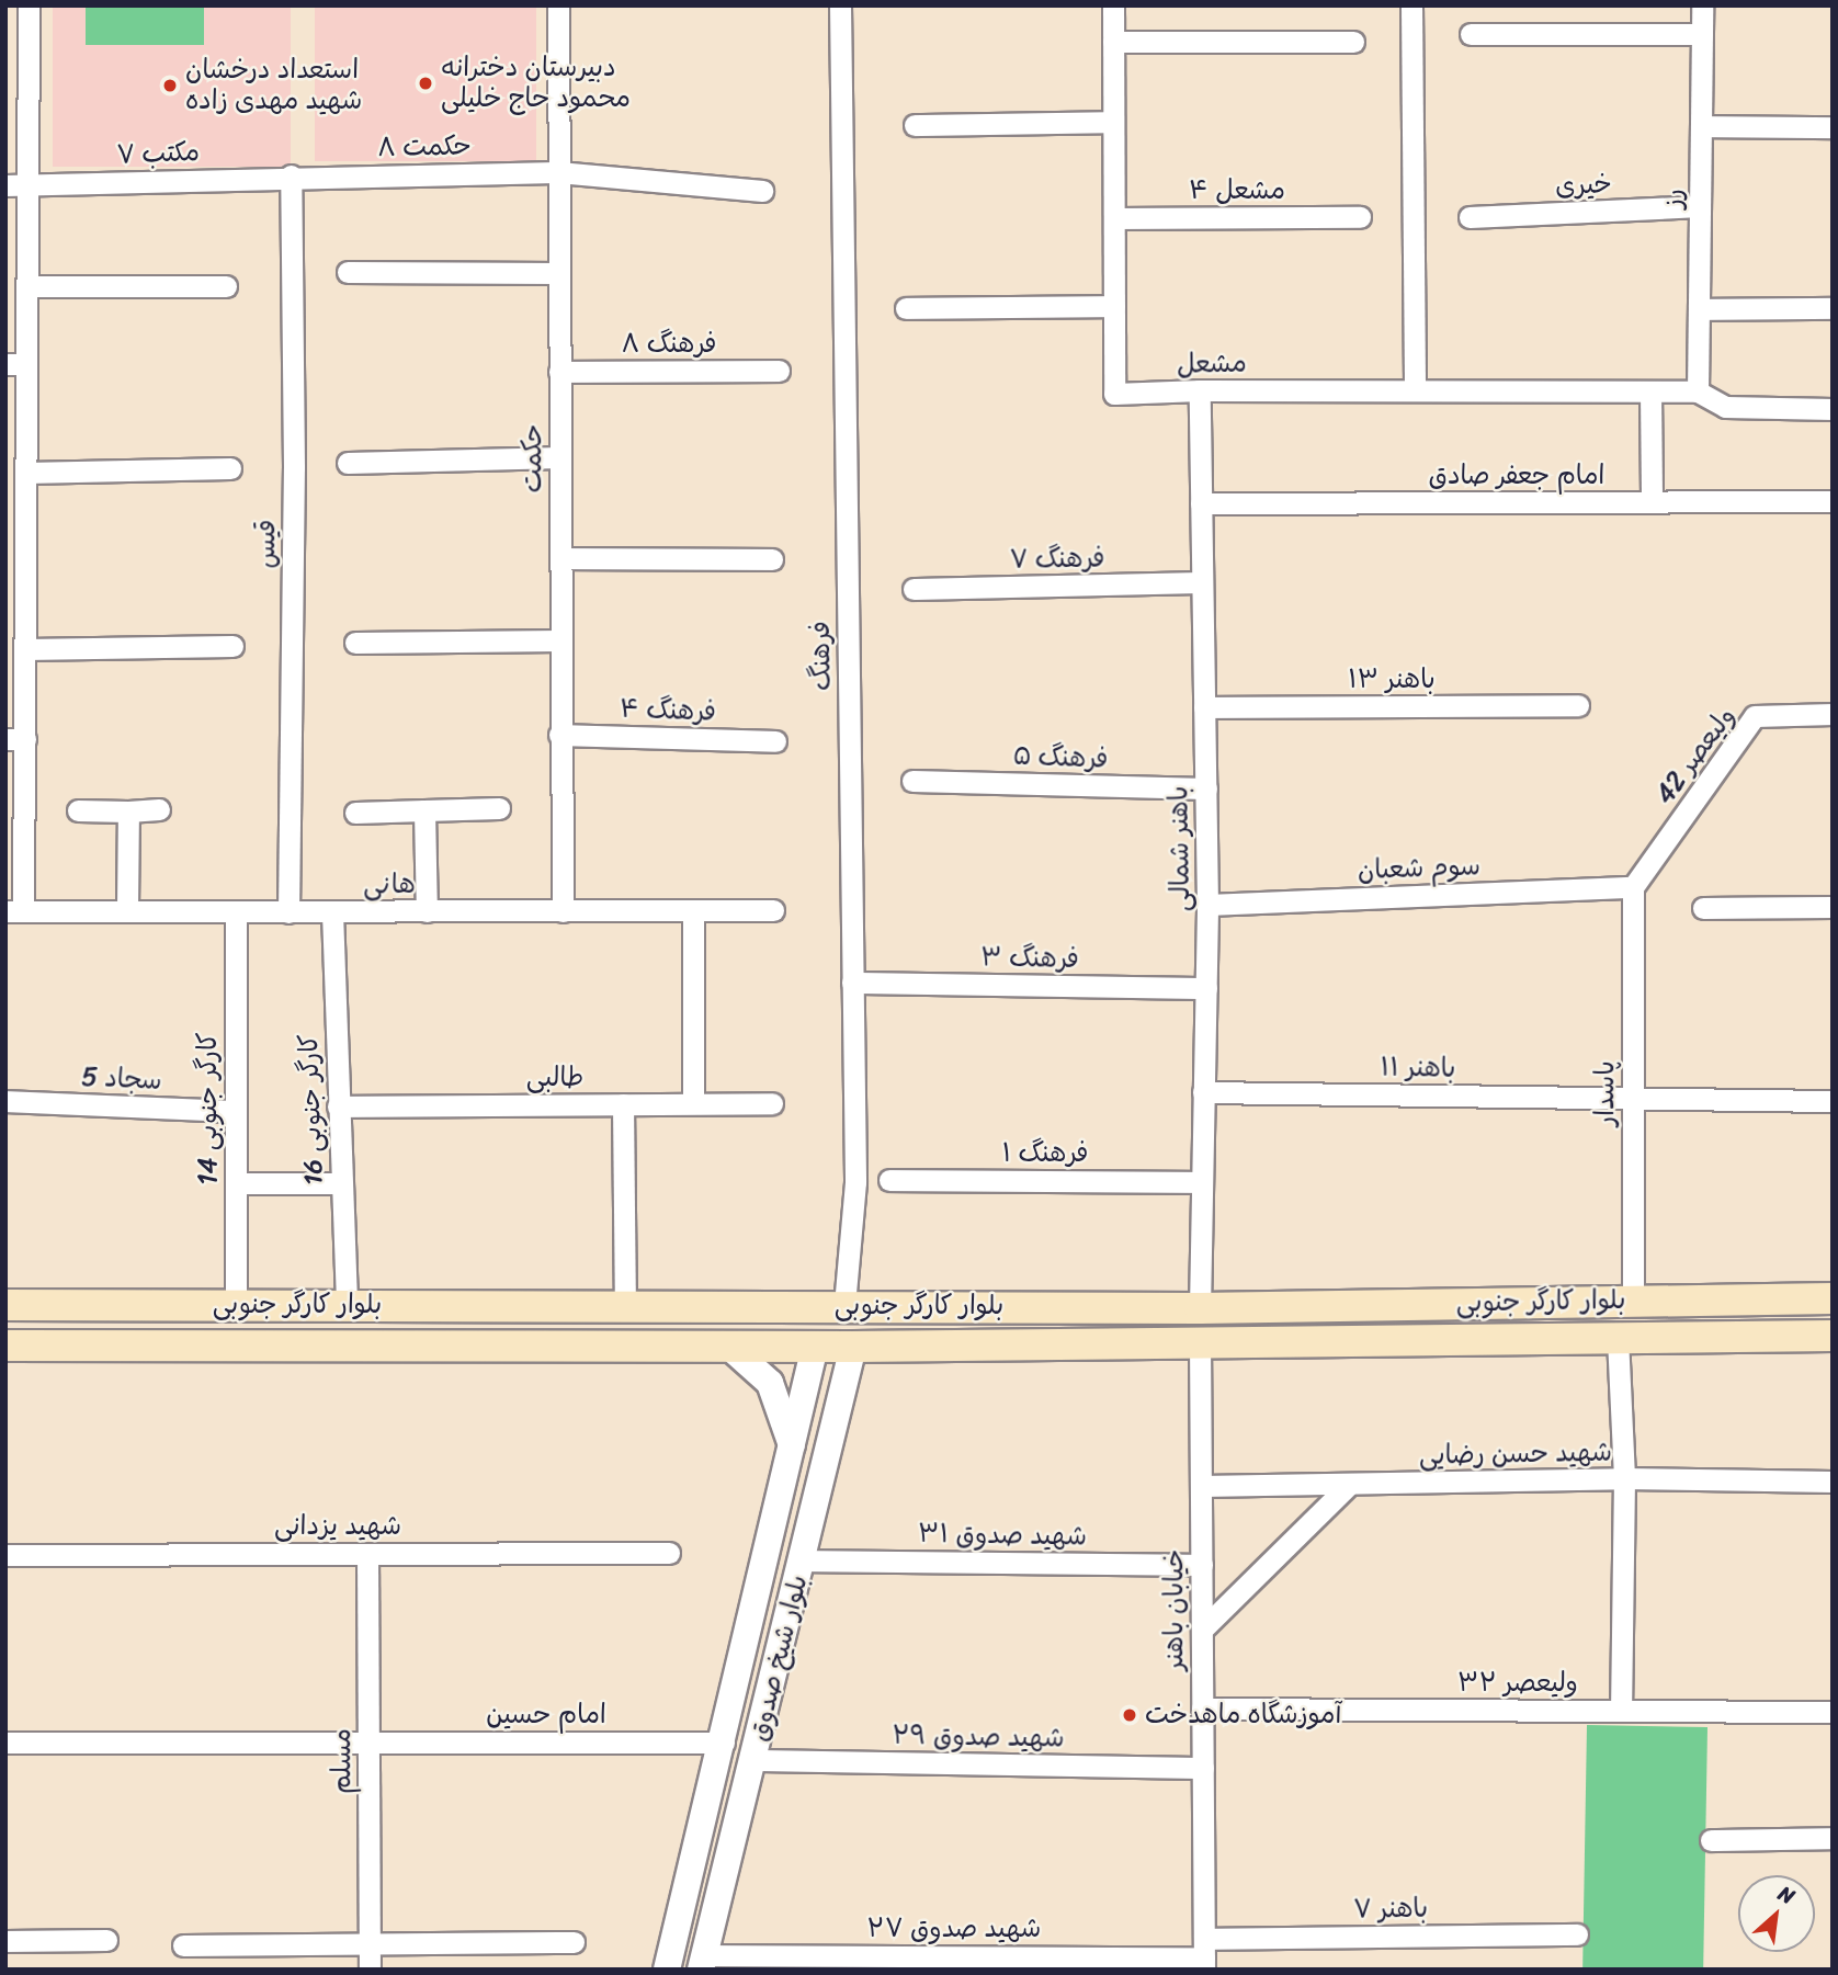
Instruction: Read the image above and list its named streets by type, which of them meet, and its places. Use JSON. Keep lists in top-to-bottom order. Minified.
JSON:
{"streets":{"main road":["بلوار کارگر جنوبی"],"street":["حکمت ۸","مکتب ۷","خیری","مشعل ۴","رز","فرهنگ ۸","مشعل","حکمت","امام جعفر صادق","قیس","فرهنگ ۷","فرهنگ","باهنر ۱۳","فرهنگ ۴","ولیعصر 42","فرهنگ ۵","باهنر شمالی","سوم شعبان","هانی","فرهنگ ۳","باهنر ۱۱","طالبی","سجاد 5","پاسدار","کارگر جنوبی 14","کارگر جنوبی 16","فرهنگ ۱","شهید حسن رضایی","شهید یزدانی","شهید صدوق ۳۱","خیابان باهنر","بلوار شیخ صدوق","ولیعصر ۳۲","امام حسین","شهید صدوق ۲۹","مسلم","باهنر ۷","شهید صدوق ۲۷"]},"crossings":[["حکمت ۸","مکتب ۷"],["حکمت ۸","حکمت"],["حکمت ۸","قیس"],["مکتب ۷","قیس"],["خیری","رز"],["مشعل ۴","مشعل"],["رز","مشعل"],["فرهنگ ۸","حکمت"],["مشعل","باهنر شمالی"],["حکمت","فرهنگ ۴"],["حکمت","هانی"],["امام جعفر صادق","باهنر شمالی"],["قیس","هانی"],["فرهنگ ۷","باهنر شمالی"],["فرهنگ","فرهنگ ۳"],["فرهنگ","بلوار کارگر جنوبی"],["باهنر ۱۳","باهنر شمالی"],["ولیعصر 42","سوم شعبان"],["ولیعصر 42","پاسدار"],["فرهنگ ۵","باهنر شمالی"],["باهنر شمالی","سوم شعبان"],["باهنر شمالی","فرهنگ ۳"],["باهنر شمالی","باهنر ۱۱"],["باهنر شمالی","فرهنگ ۱"],["باهنر شمالی","بلوار کارگر جنوبی"],["سوم شعبان","پاسدار"],["هانی","کارگر جنوبی 14"],["هانی","کارگر جنوبی 16"],["باهنر ۱۱","پاسدار"],["طالبی","کارگر جنوبی 16"],["سجاد 5","کارگر جنوبی 14"],["پاسدار","بلوار کارگر جنوبی"],["کارگر جنوبی 14","بلوار کارگر جنوبی"],["کارگر جنوبی 16","بلوار کارگر جنوبی"],["بلوار کارگر جنوبی","خیابان باهنر"],["بلوار کارگر جنوبی","بلوار شیخ صدوق"],["شهید حسن رضایی","خیابان باهنر"],["شهید یزدانی","مسلم"],["شهید صدوق ۳۱","خیابان باهنر"],["شهید صدوق ۳۱","بلوار شیخ صدوق"],["خیابان باهنر","ولیعصر ۳۲"],["خیابان باهنر","شهید صدوق ۲۹"],["خیابان باهنر","باهنر ۷"],["خیابان باهنر","شهید صدوق ۲۷"],["بلوار شیخ صدوق","امام حسین"],["بلوار شیخ صدوق","شهید صدوق ۲۹"],["بلوار شیخ صدوق","شهید صدوق ۲۷"],["امام حسین","مسلم"],["باهنر ۷","شهید صدوق ۲۷"]],"places":["دبيرستان دخترانه محمود حاج خلیلی","استعداد درخشان شهید مهدی زاده","آموزشگاه ماهدخت"],"north":"top right"}
